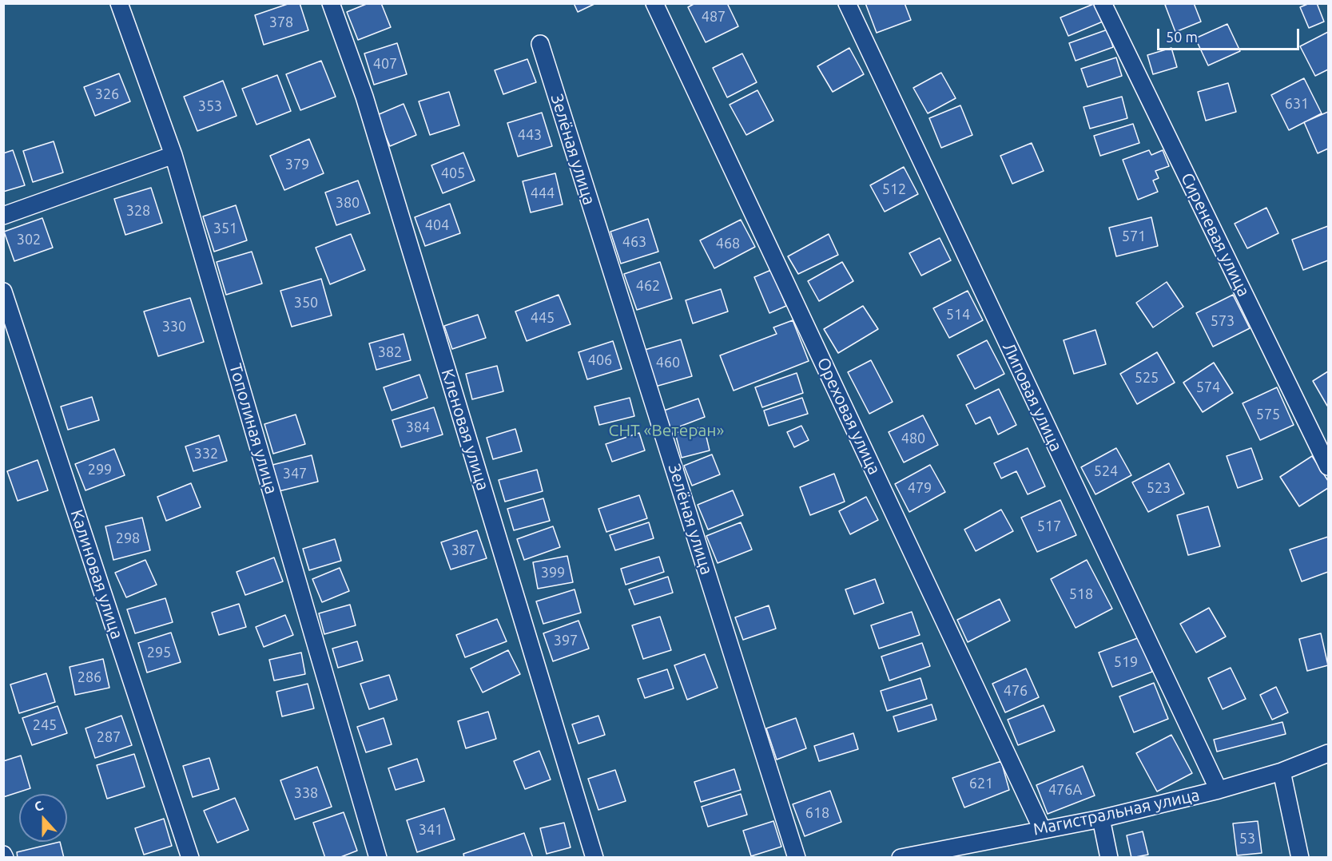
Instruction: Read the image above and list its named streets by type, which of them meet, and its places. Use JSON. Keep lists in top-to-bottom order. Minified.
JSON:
{"streets":{"street":["Зелёная улица","Сиреневая улица","Липовая улица","Ореховая улица","Тополиная улица","Кленовая улица","Калиновая улица","Магистральная улица"]},"crossings":[["Липовая улица","Магистральная улица"],["Ореховая улица","Магистральная улица"]],"parks":["СНТ «Ветеран»"],"house_numbers":["487","378","407","326","631","353","443","379","405","512","444","380","328","404","351","571","302","463","468","462","350","514","445","573","330","382","406","460","525","574","575","384","480","332","299","524","347","479","523","517","298","387","399","518","397","295","519","286","476","245","287","621","476А","338","618","341","53"],"scale_bar":"50 m","north":"top"}
